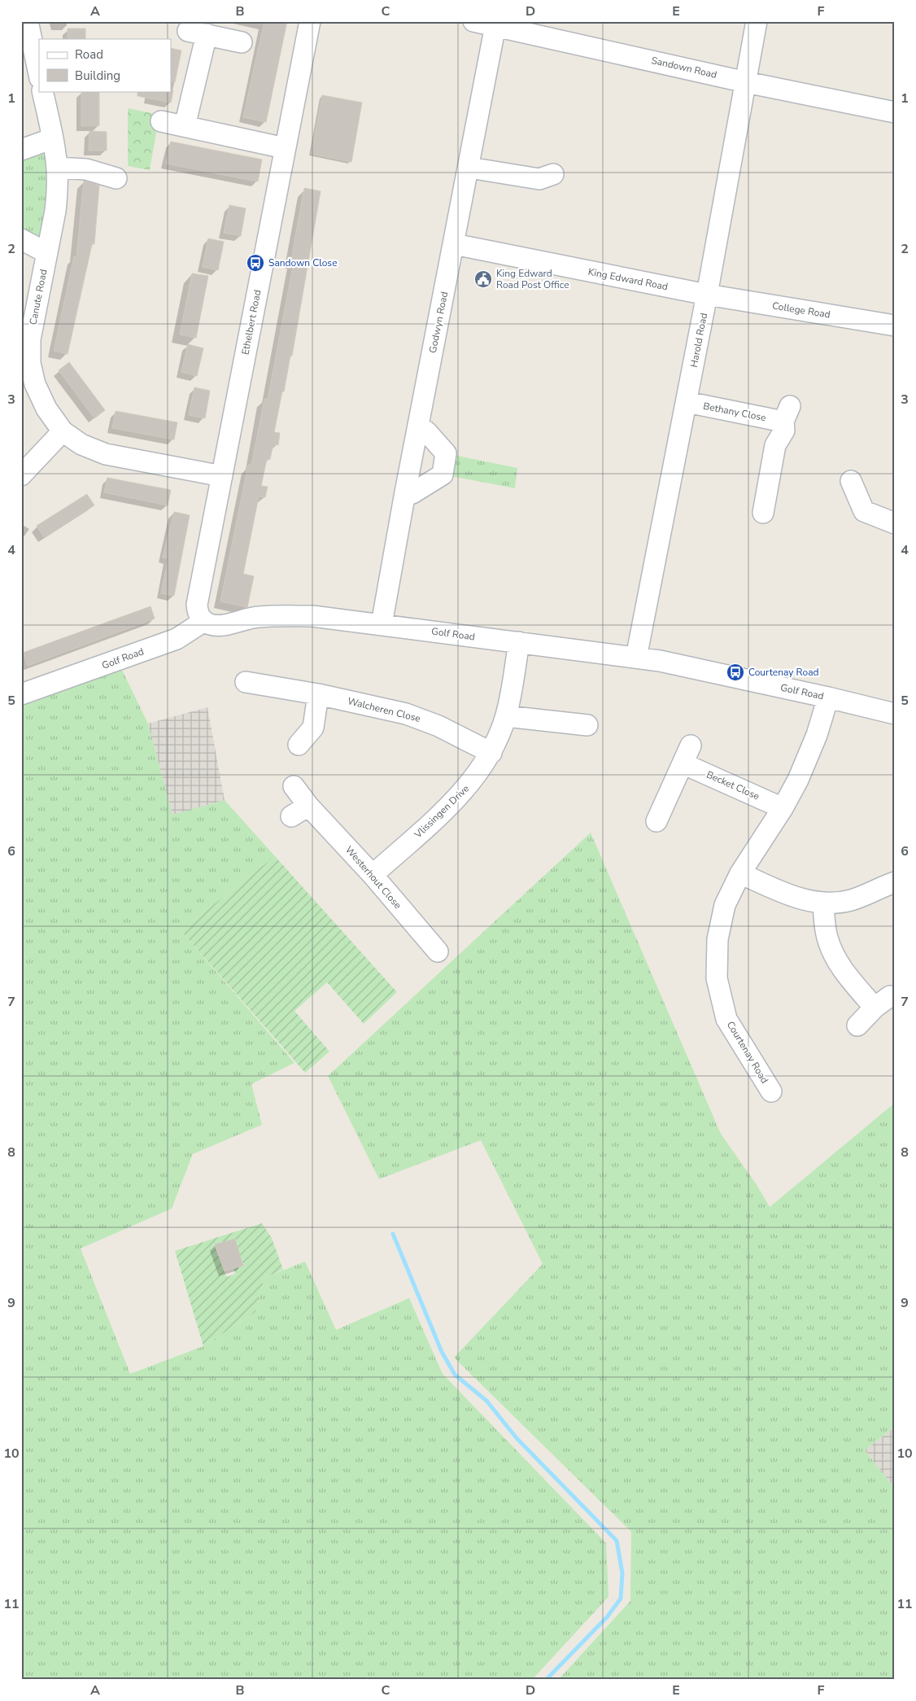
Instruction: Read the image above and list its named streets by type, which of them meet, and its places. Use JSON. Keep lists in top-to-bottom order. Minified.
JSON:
{"streets":{"street":["Sandown Road","King Edward Road","Canute Road","College Road","Ethelbert Road","Godwyn Road","Harold Road","Bethany Close","Golf Road","Walcheren Close","Becket Close","Vlissingen Drive","Westerhout Close","Courtenay Road"]},"crossings":[["Sandown Road","Godwyn Road"],["Sandown Road","Harold Road"],["King Edward Road","College Road"],["King Edward Road","Godwyn Road"],["King Edward Road","Harold Road"],["Canute Road","Ethelbert Road"],["College Road","Harold Road"],["Ethelbert Road","Golf Road"],["Godwyn Road","Golf Road"],["Harold Road","Bethany Close"],["Harold Road","Golf Road"],["Golf Road","Vlissingen Drive"],["Golf Road","Courtenay Road"],["Walcheren Close","Vlissingen Drive"],["Becket Close","Courtenay Road"],["Vlissingen Drive","Westerhout Close"]],"places":{"bus stop":["Sandown Close","Courtenay Road"],"public building":["King Edward Road Post Office"]},"legend":["Road","Building"],"grid":{"columns":["A","B","C","D","E","F"],"rows":["1","2","3","4","5","6","7","8","9","10","11"]}}
